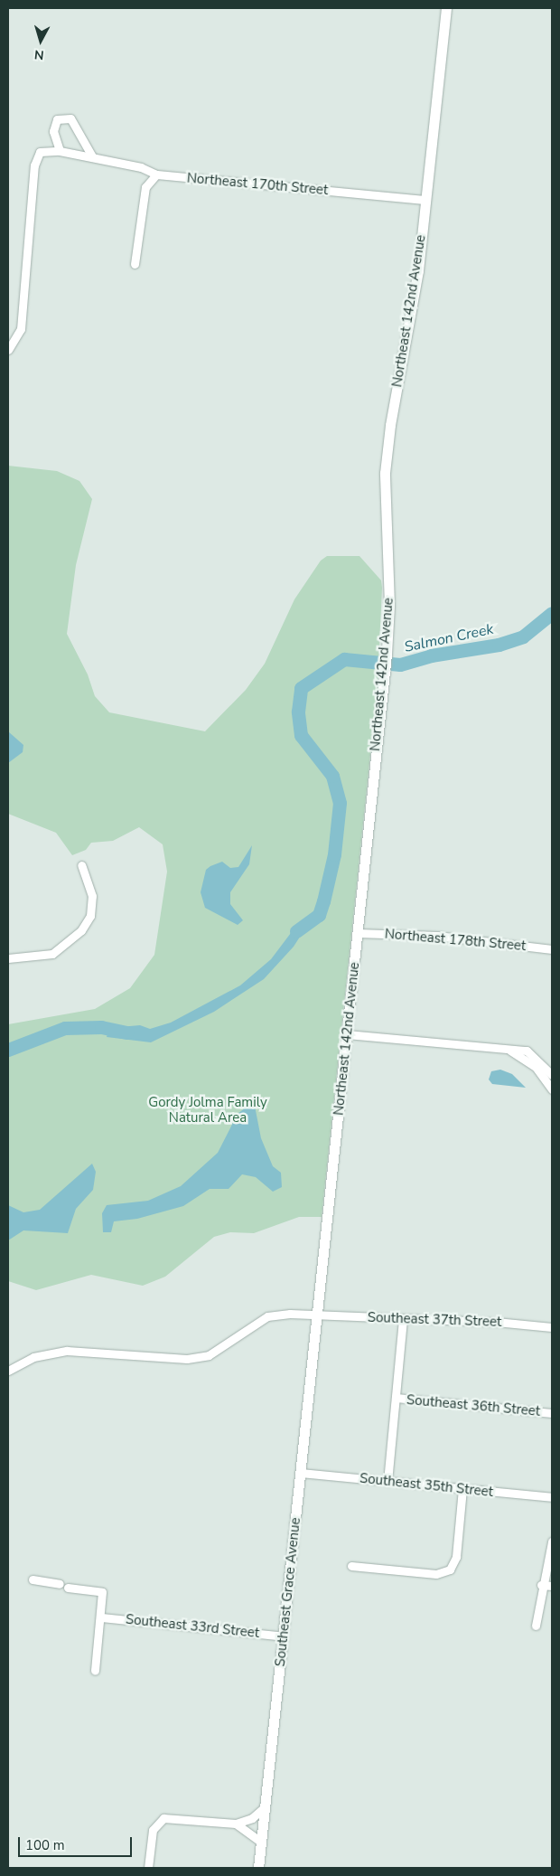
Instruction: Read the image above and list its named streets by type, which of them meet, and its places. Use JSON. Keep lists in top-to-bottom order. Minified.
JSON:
{"streets":{"street":["Northeast 170th Street","Northeast 142nd Avenue","Northeast 178th Street","Southeast 37th Street","Southeast 36th Street","Southeast 35th Street","Southeast Grace Avenue","Southeast 33rd Street"]},"crossings":[["Northeast 170th Street","Northeast 142nd Avenue"],["Northeast 142nd Avenue","Northeast 178th Street"],["Northeast 142nd Avenue","Southeast 37th Street"],["Northeast 142nd Avenue","Southeast Grace Avenue"],["Southeast 37th Street","Southeast Grace Avenue"],["Southeast 35th Street","Southeast Grace Avenue"],["Southeast Grace Avenue","Southeast 33rd Street"]],"water":["Salmon Creek"],"parks":["Gordy Jolma Family Natural Area"],"scale_bar":"100 m","north":"bottom"}
